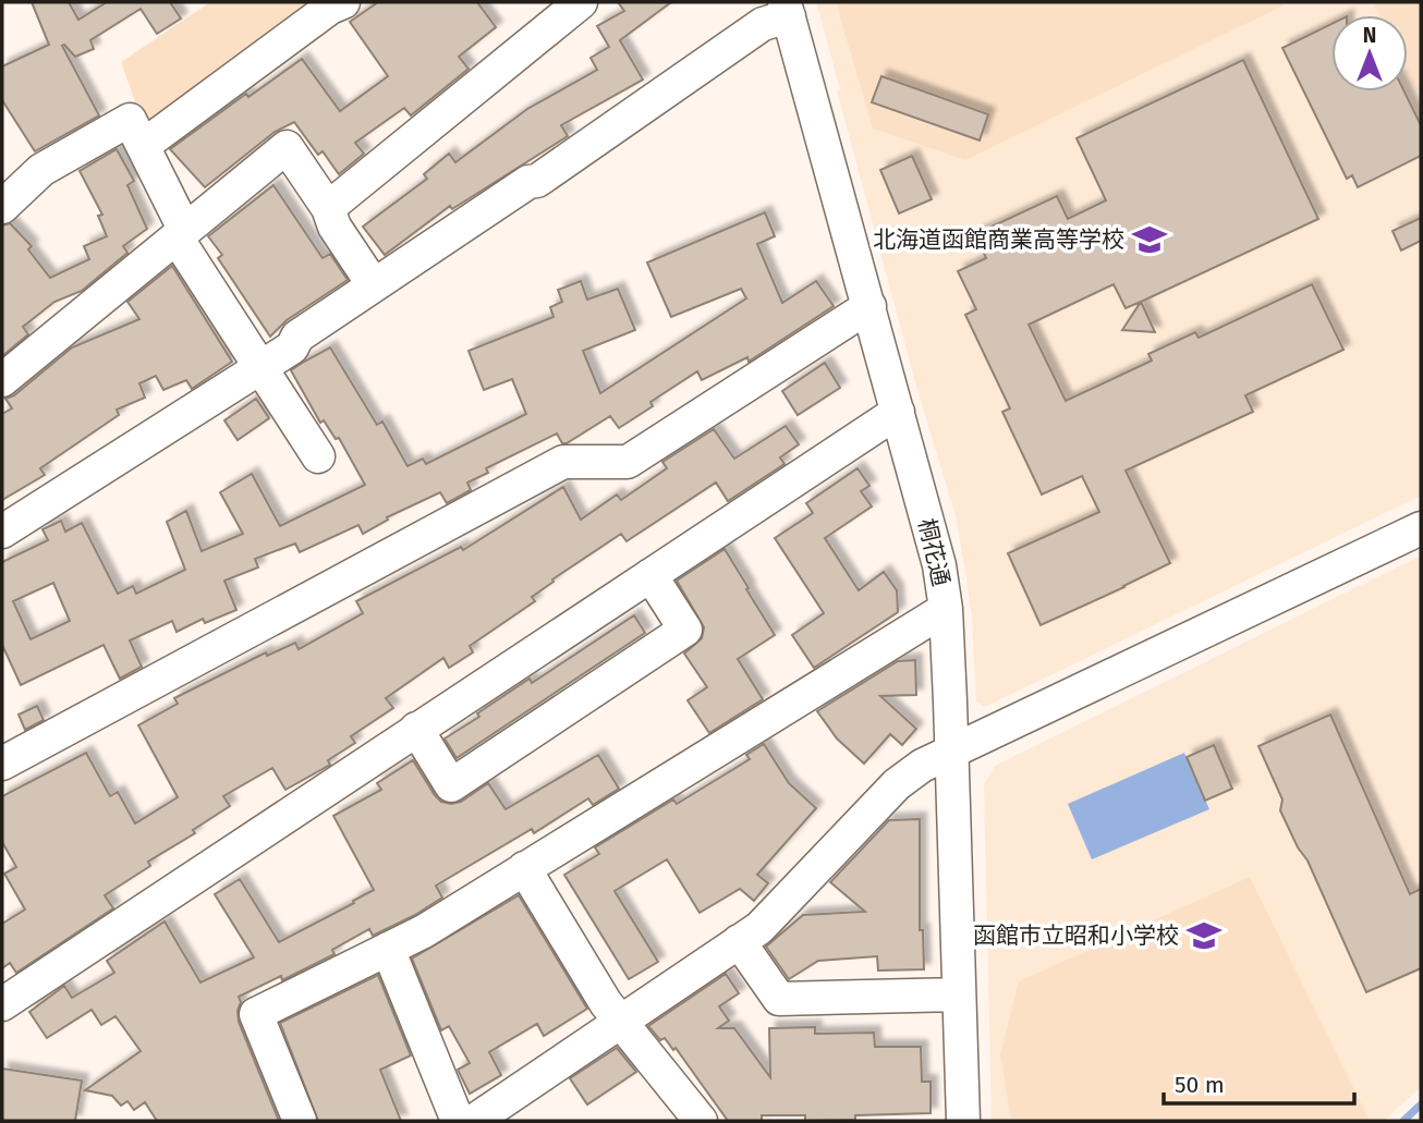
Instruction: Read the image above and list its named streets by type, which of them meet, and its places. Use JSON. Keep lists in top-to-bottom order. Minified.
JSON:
{"streets":{"street":["桐花通"]},"places":{"school or university":["北海道函館商業高等学校","函館市立昭和小学校"]},"scale_bar":"50 m","north":"top"}
